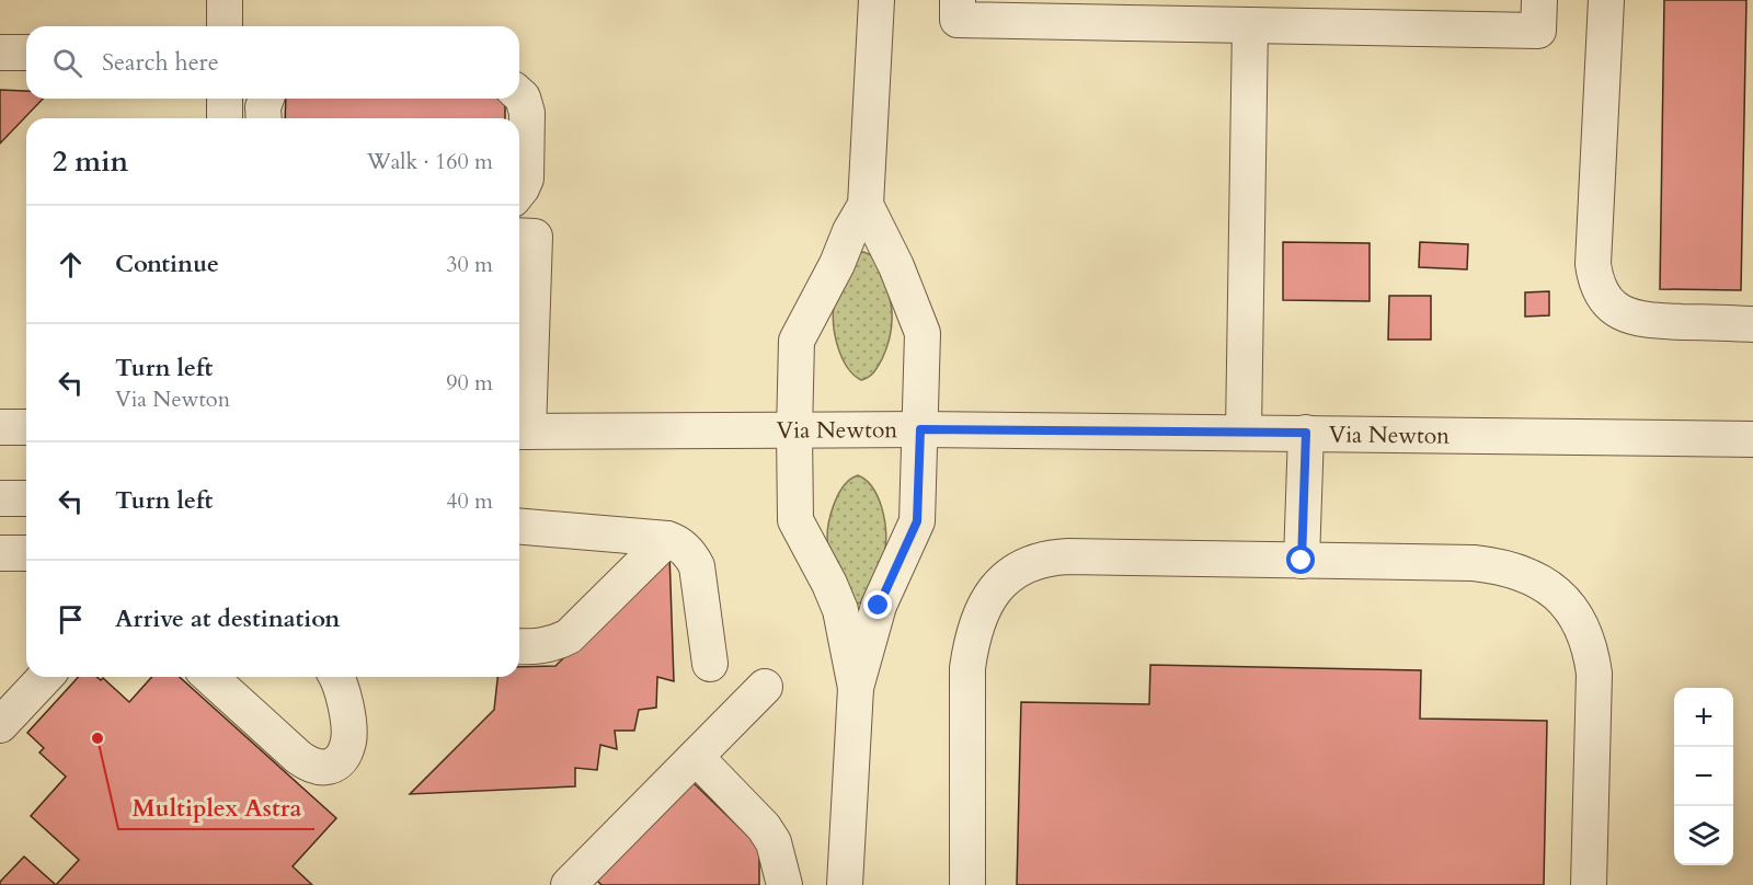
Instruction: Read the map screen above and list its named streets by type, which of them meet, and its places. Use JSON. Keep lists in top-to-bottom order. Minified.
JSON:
{"streets":{"street":["Via Newton"]},"places":["Multiplex Astra"],"page":{"search":"Search here","heading":["2 min","Walk · 160 m"],"list":[["Continue","30 m"],["Turn left","Via Newton","90 m"],["Turn left","40 m"],"Arrive at destination"],"map_buttons":["+","−"]}}
